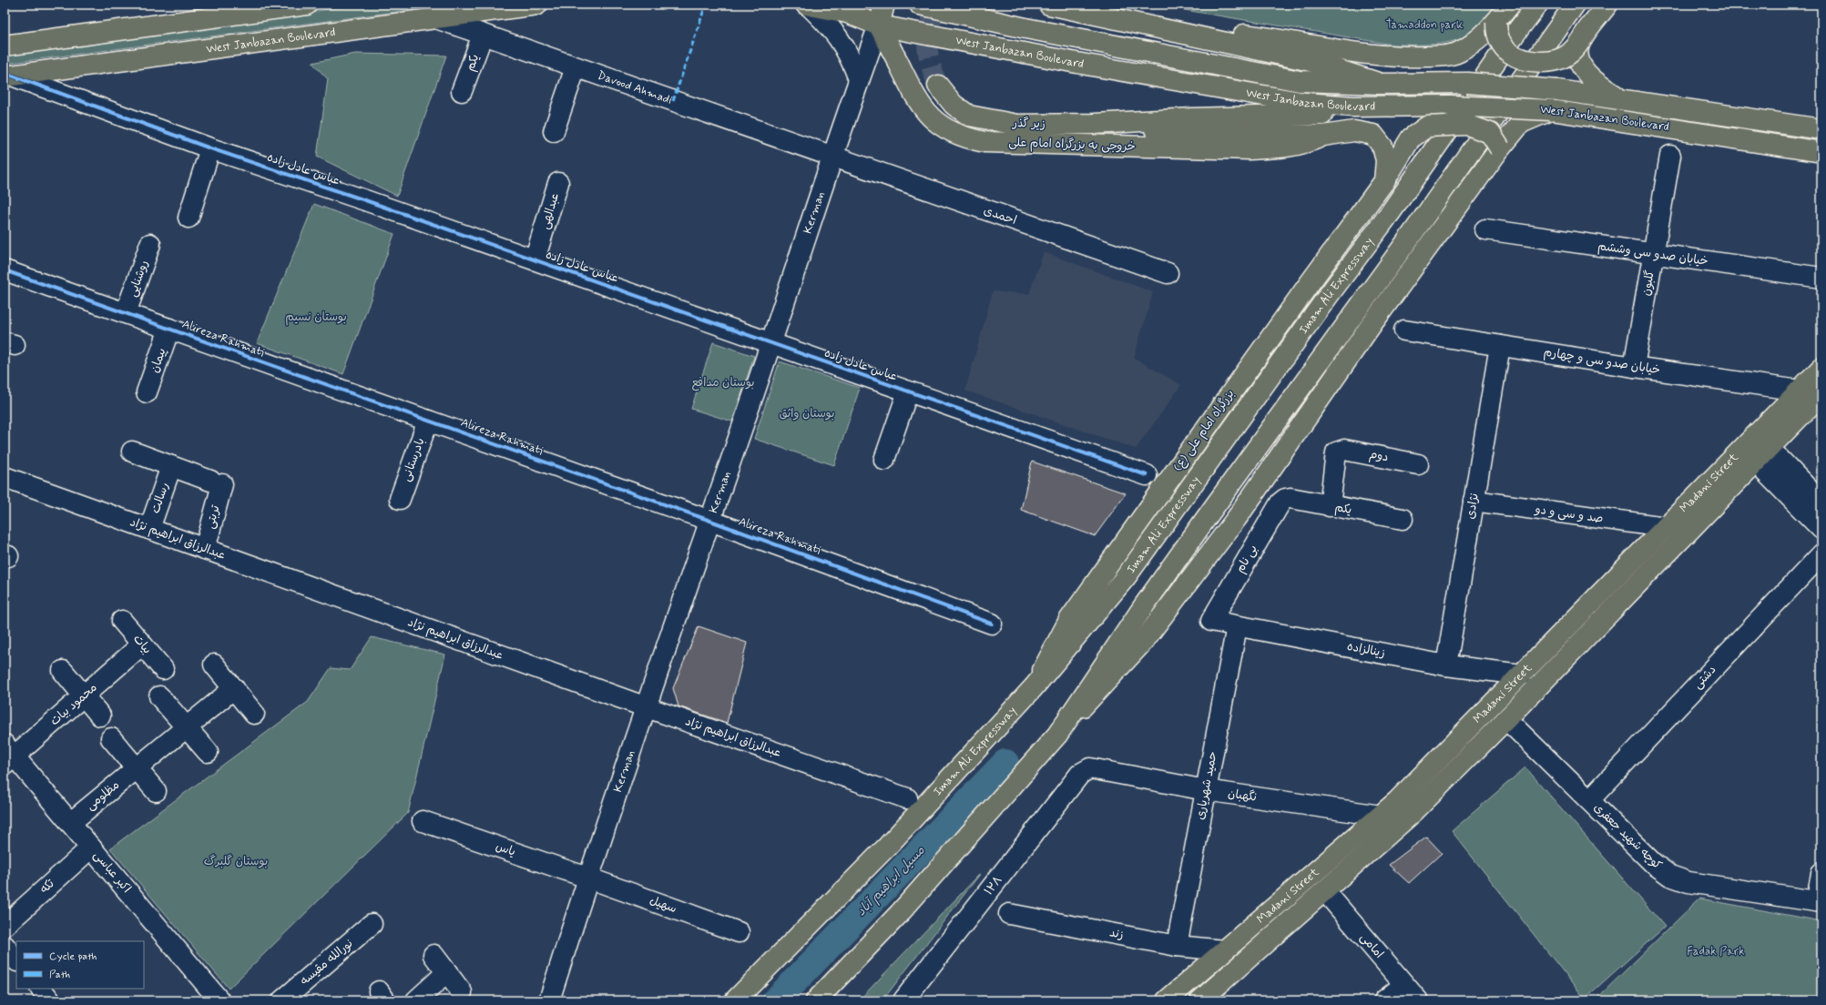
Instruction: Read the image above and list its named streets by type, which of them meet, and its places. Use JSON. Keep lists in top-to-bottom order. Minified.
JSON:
{"streets":{"main road":["West Janbazan Boulevard","زیر گذر","خروجی به بزرگراه امام علی","Kerman","Imam Ali Expressway","بزرگراه امام علی (ع)","Madani Street"],"street":["یکم","Davood Ahmadi","عباس عادل زاده","عبدالهی","احمدی","خیابان صدو سی وششم","روشنایی","گلبون","Alireza Rahmati","پیمان","خیابان صدو سی و چهارم","دوم","بادرستانی","رسالت","نژادی","صد و سی و دو","تربتی","عبدالرزاق ابراهیم نژاد","بی نام","بیات","زینالزاده","دشتی","محمود بیات","حمید شهریاری","مظلومی","نگهبان","کوچه شهید جعفری","یاس","اکبر عباسی","۱۲۸","تکه","سهیل","زند","امامی","نورالله مقیسه"]},"crossings":[["West Janbazan Boulevard","Davood Ahmadi"],["West Janbazan Boulevard","زیر گذر"],["West Janbazan Boulevard","خروجی به بزرگراه امام علی"],["West Janbazan Boulevard","عباس عادل زاده"],["West Janbazan Boulevard","Kerman"],["یکم","Davood Ahmadi"],["یکم","دوم"],["یکم","بی نام"],["Davood Ahmadi","Kerman"],["Davood Ahmadi","احمدی"],["خروجی به بزرگراه امام علی","Kerman"],["عباس عادل زاده","عبدالهی"],["عباس عادل زاده","Kerman"],["Kerman","احمدی"],["Kerman","Alireza Rahmati"],["Kerman","عبدالرزاق ابراهیم نژاد"],["Kerman","یاس"],["Kerman","سهیل"],["خیابان صدو سی وششم","گلبون"],["روشنایی","Alireza Rahmati"],["گلبون","خیابان صدو سی و چهارم"],["Imam Ali Expressway","بزرگراه امام علی (ع)"],["Alireza Rahmati","پیمان"],["Alireza Rahmati","بادرستانی"],["خیابان صدو سی و چهارم","Madani Street"],["خیابان صدو سی و چهارم","نژادی"],["Madani Street","صد و سی و دو"],["Madani Street","زینالزاده"],["Madani Street","نگهبان"],["Madani Street","کوچه شهید جعفری"],["Madani Street","زند"],["Madani Street","امامی"],["رسالت","تربتی"],["رسالت","عبدالرزاق ابراهیم نژاد"],["نژادی","صد و سی و دو"],["نژادی","زینالزاده"],["تربتی","عبدالرزاق ابراهیم نژاد"],["بی نام","زینالزاده"],["بیات","محمود بیات"],["زینالزاده","حمید شهریاری"],["دشتی","کوچه شهید جعفری"],["محمود بیات","اکبر عباسی"],["حمید شهریاری","نگهبان"],["حمید شهریاری","زند"],["مظلومی","اکبر عباسی"],["نگهبان","۱۲۸"],["یاس","سهیل"],["اکبر عباسی","تکه"]],"water":["مسیل ابراهیم آباد"],"parks":["Tamaddon park","بوستان نسیم","بوستان مدافع","بوستان واثق","بوستان گلبرگ","Fadak Park"],"legend":["Cycle path","Path"]}
